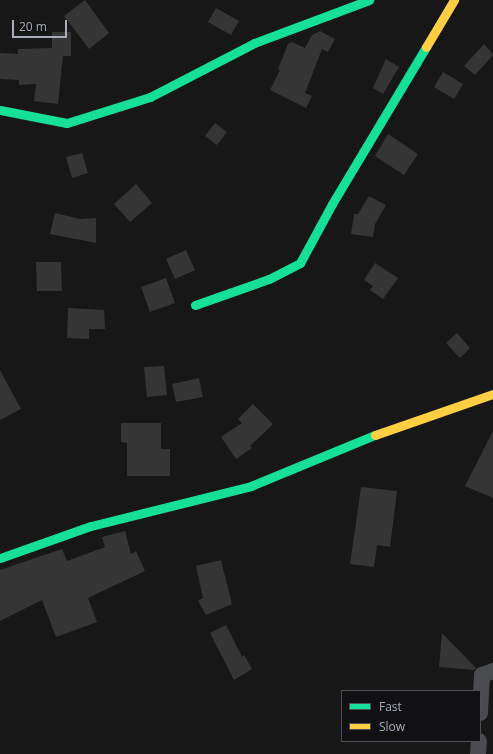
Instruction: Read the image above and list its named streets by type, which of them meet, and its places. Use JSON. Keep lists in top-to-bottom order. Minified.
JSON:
{"legend":["Fast","Slow"],"scale_bar":"20 m"}
